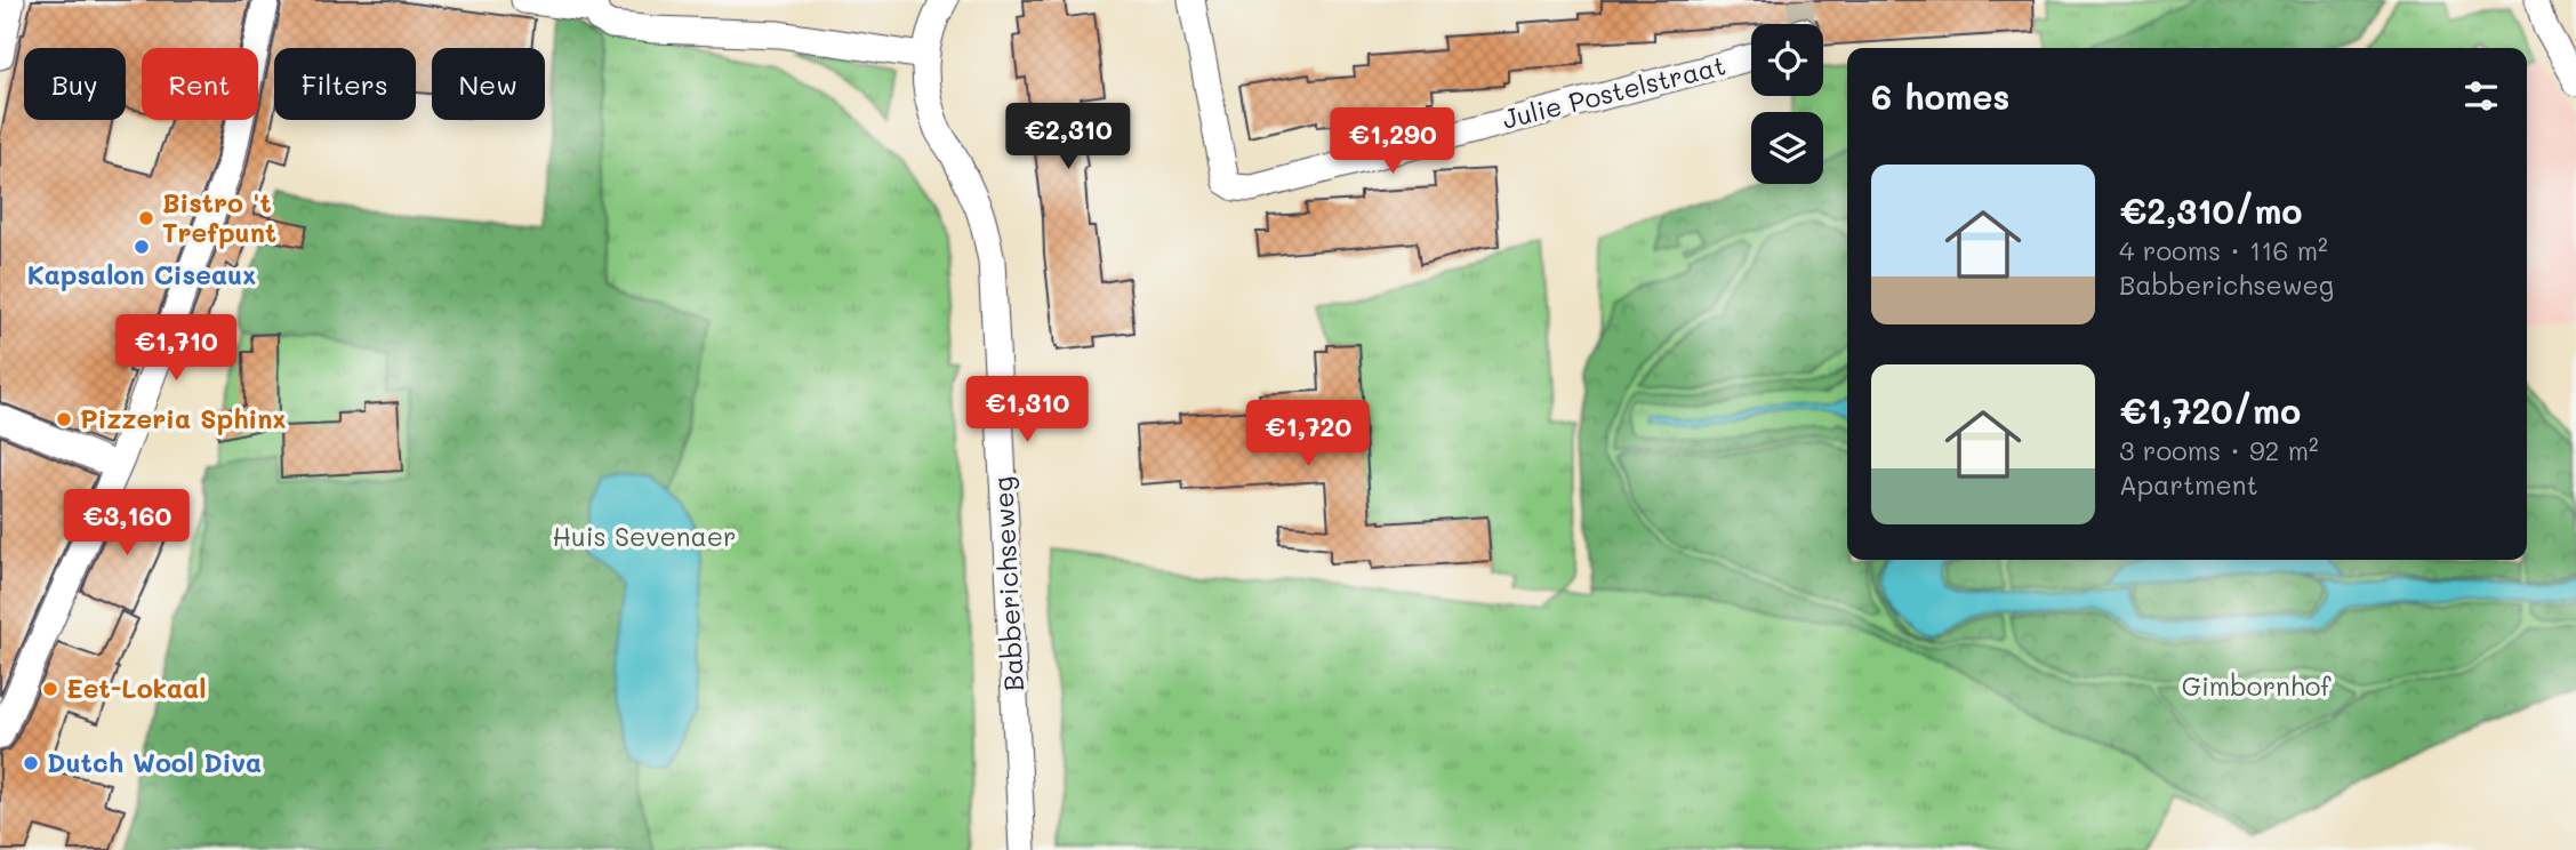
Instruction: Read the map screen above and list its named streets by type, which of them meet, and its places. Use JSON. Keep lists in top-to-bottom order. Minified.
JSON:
{"streets":{"street":["Julie Postelstraat","Babberichseweg"]},"parks":["Huis Sevenaer","Gimbornhof"],"places":["Bistro 't Trefpunt","Kapsalon Ciseaux","Pizzeria Sphinx","Eet-Lokaal","Dutch Wool Diva"],"page":{"chip":["Buy","Rent","Filters","New"],"heading":"6 homes","price":["€2,310","€1,290","€1,710","€1,310","€1,720","€3,160"],"list":[{"name":"€2,310/mo","note":"4 rooms · 116 m² · Babberichseweg"},{"name":"€1,720/mo","note":"3 rooms · 92 m² · Apartment"}]}}
